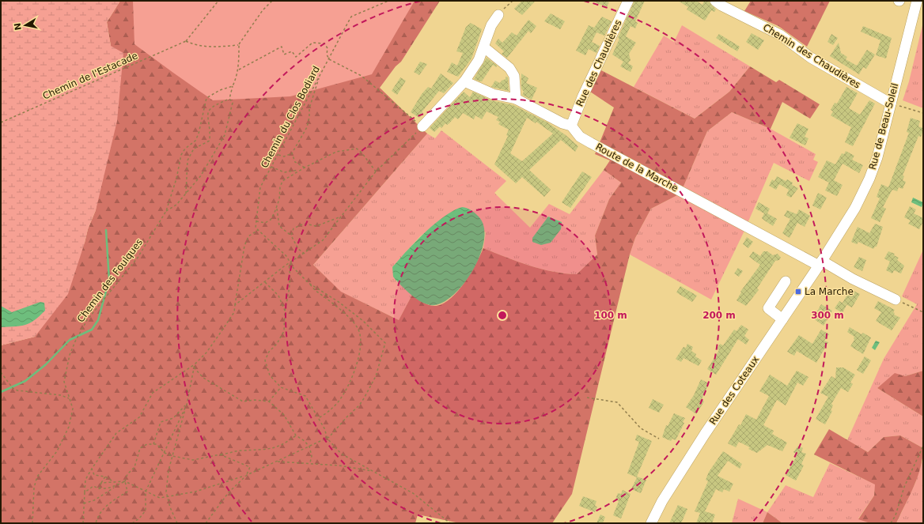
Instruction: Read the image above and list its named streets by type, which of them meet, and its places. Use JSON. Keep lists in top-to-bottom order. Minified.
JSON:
{"streets":{"street":["Chemin des Chaudières","Rue des Chaudières","Rue de Beau-Soleil","Route de la Marche","Rue des Coteaux"],"path":["Chemin de l'Estacade","Chemin du Clos Bodiard","Chemin des Foulques"]},"crossings":[["Chemin des Chaudières","Rue de Beau-Soleil"],["Rue des Chaudières","Route de la Marche"],["Rue de Beau-Soleil","Route de la Marche"],["Rue de Beau-Soleil","Rue des Coteaux"],["Route de la Marche","Rue des Coteaux"]],"places":{"transit":["La Marche"]},"north":"left","rings":["100 m","200 m","300 m"]}
